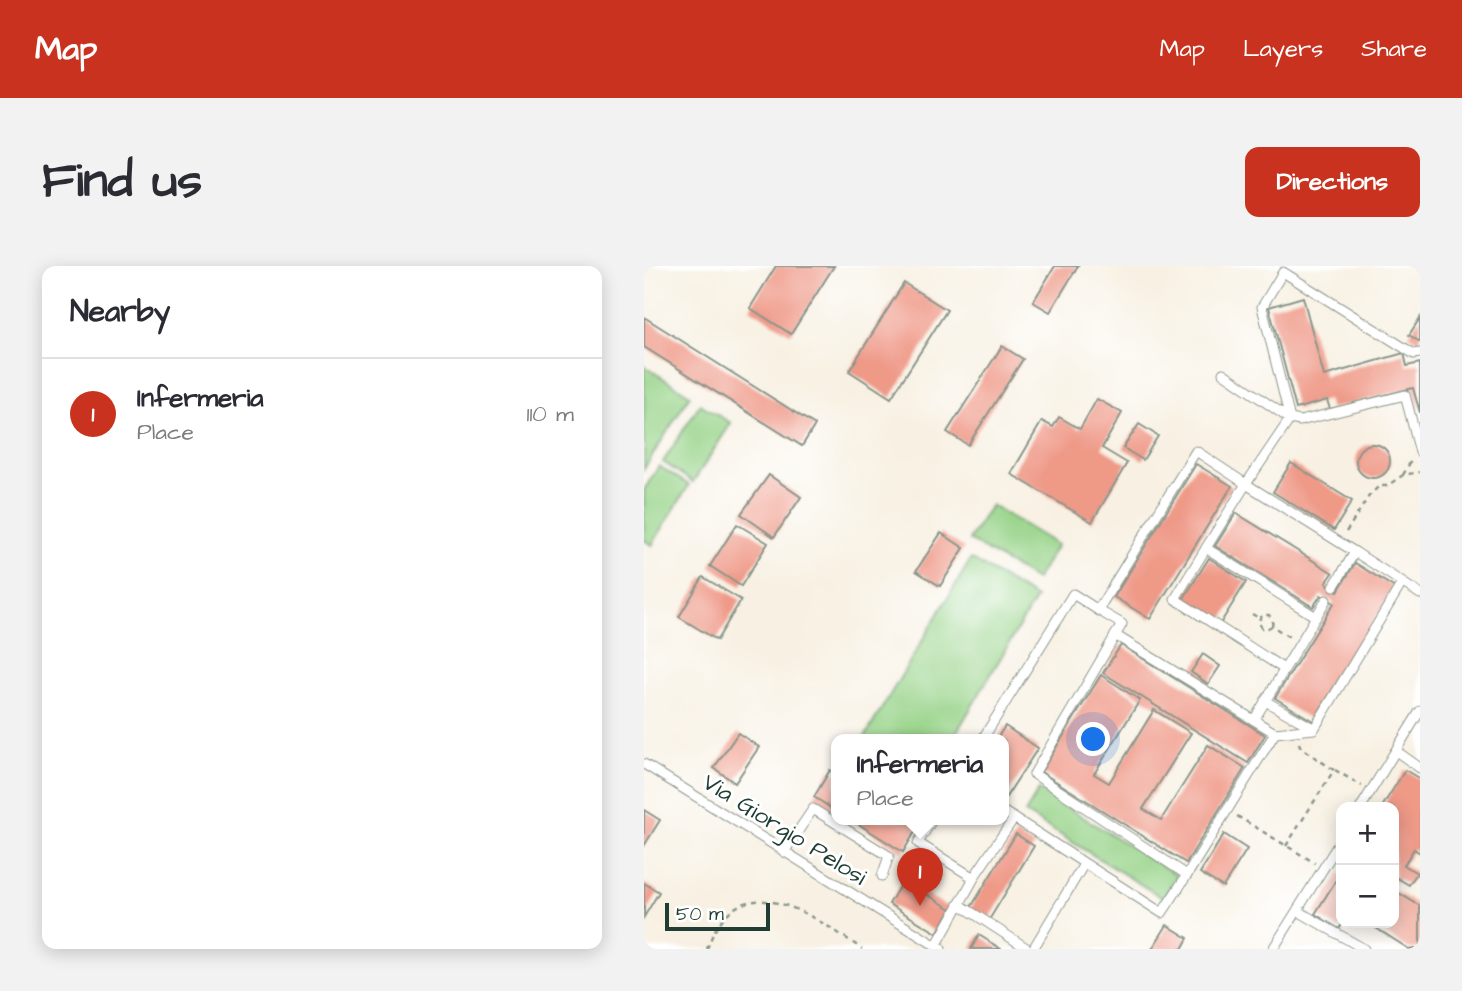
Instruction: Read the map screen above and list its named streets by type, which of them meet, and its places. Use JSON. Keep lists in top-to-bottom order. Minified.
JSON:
{"streets":{"lane":["Via Giorgio Pelosi"]},"scale_bar":"50 m","page":{"header":"Map","nav":["Map","Layers","Share"],"buttons":"Directions","title":"Find us","heading":"Nearby","list":[{"mark":"1","name":"Infermeria","note":"Place","value":"110 m"}],"popup":["Infermeria","Place"],"map_buttons":["+","−"],"pins":"1","scale":"50 m"}}
